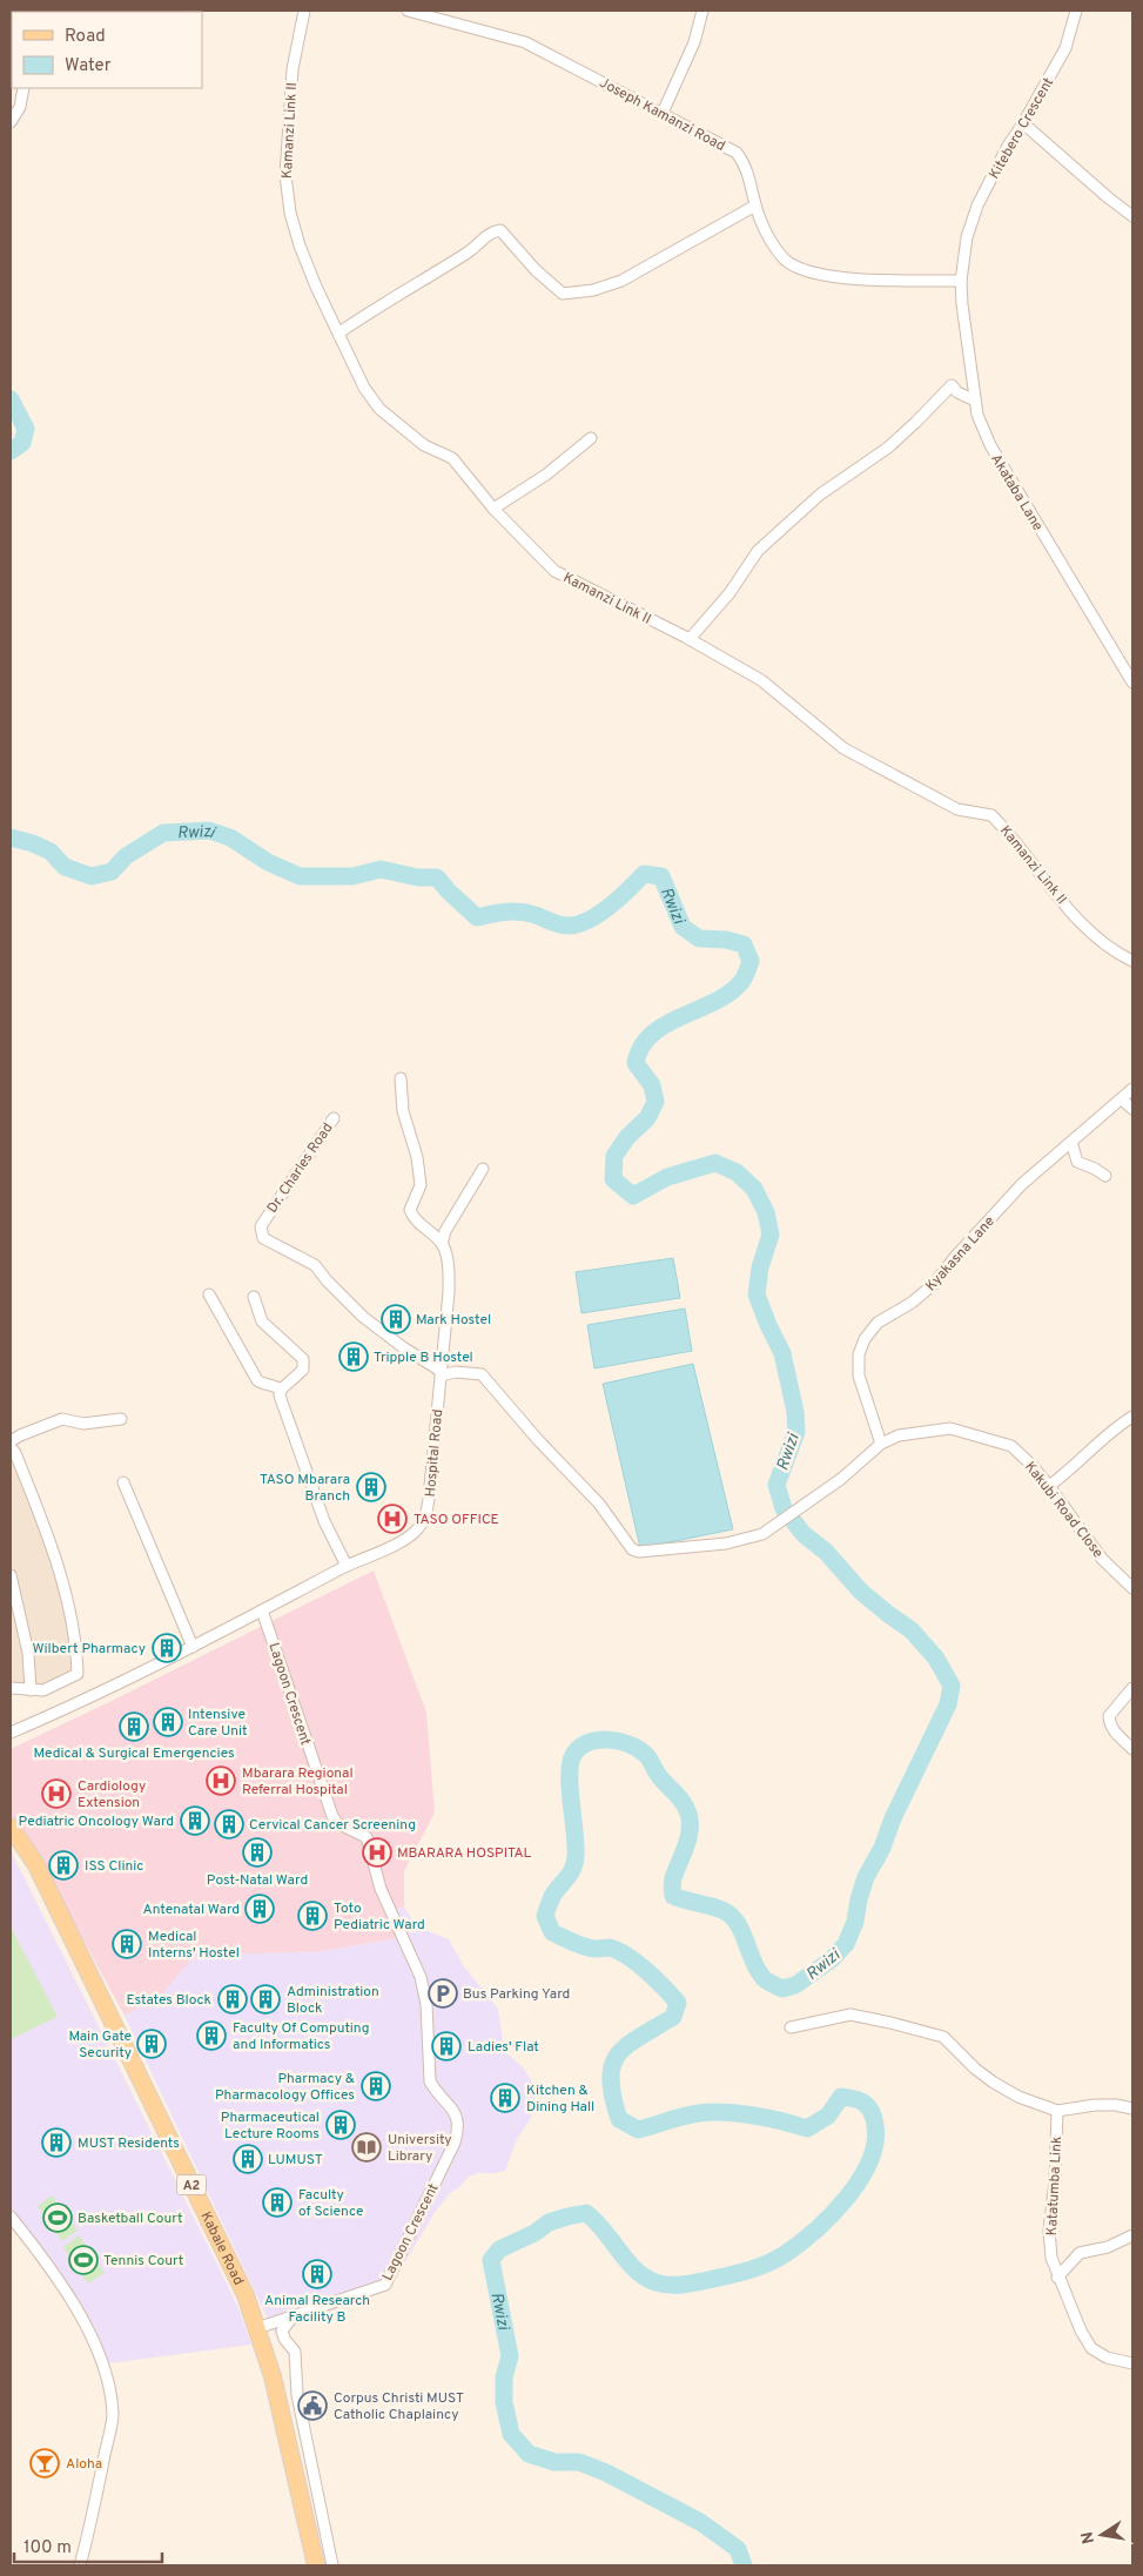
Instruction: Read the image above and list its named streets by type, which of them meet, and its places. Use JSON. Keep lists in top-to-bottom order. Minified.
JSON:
{"streets":{"main road":["A2","Kabale Road"],"street":["Joseph Kamanzi Road","Kitebero Crescent","Kamanzi Link II","Akataba Lane","Dr. Charles Road","Kyakasna Lane","Hospital Road","Kakubi Road Close","Lagoon Crescent","Katatumba Link"]},"crossings":[["Joseph Kamanzi Road","Kitebero Crescent"],["Joseph Kamanzi Road","Akataba Lane"],["Kitebero Crescent","Akataba Lane"],["Dr. Charles Road","Hospital Road"],["Dr. Charles Road","Kakubi Road Close"],["Kyakasna Lane","Kakubi Road Close"],["Hospital Road","Kakubi Road Close"],["Hospital Road","Lagoon Crescent"],["Lagoon Crescent","Kabale Road"]],"water":["Rwizi"],"places":{"building":["Mark Hostel","Tripple B Hostel","TASO Mbarara Branch","Wilbert Pharmacy","Intensive Care Unit","Medical & Surgical Emergencies","Pediatric Oncology Ward","Cervical Cancer Screening","Post-Natal Ward","ISS Clinic","Antenatal Ward","Toto Pediatric Ward","Medical Interns' Hostel","Estates Block","Administration Block","Faculty Of Computing and Informatics","Main Gate Security","Ladies' Flat","Pharmacy & Pharmacology Offices","Kitchen & Dining Hall","Pharmaceutical Lecture Rooms","MUST Residents","LUMUST","Faculty of Science","Animal Research Facility B"],"hospital":["TASO OFFICE","Mbarara Regional Referral Hospital","Cardiology Extension","MBARARA HOSPITAL"],"parking":["Bus Parking Yard"],"library":["University Library"],"sports":["Basketball Court","Tennis Court"],"public building":["Corpus Christi MUST Catholic Chaplaincy"],"bar":["Aloha"]},"legend":["Road","Water"],"scale_bar":"100 m","north":"left"}
